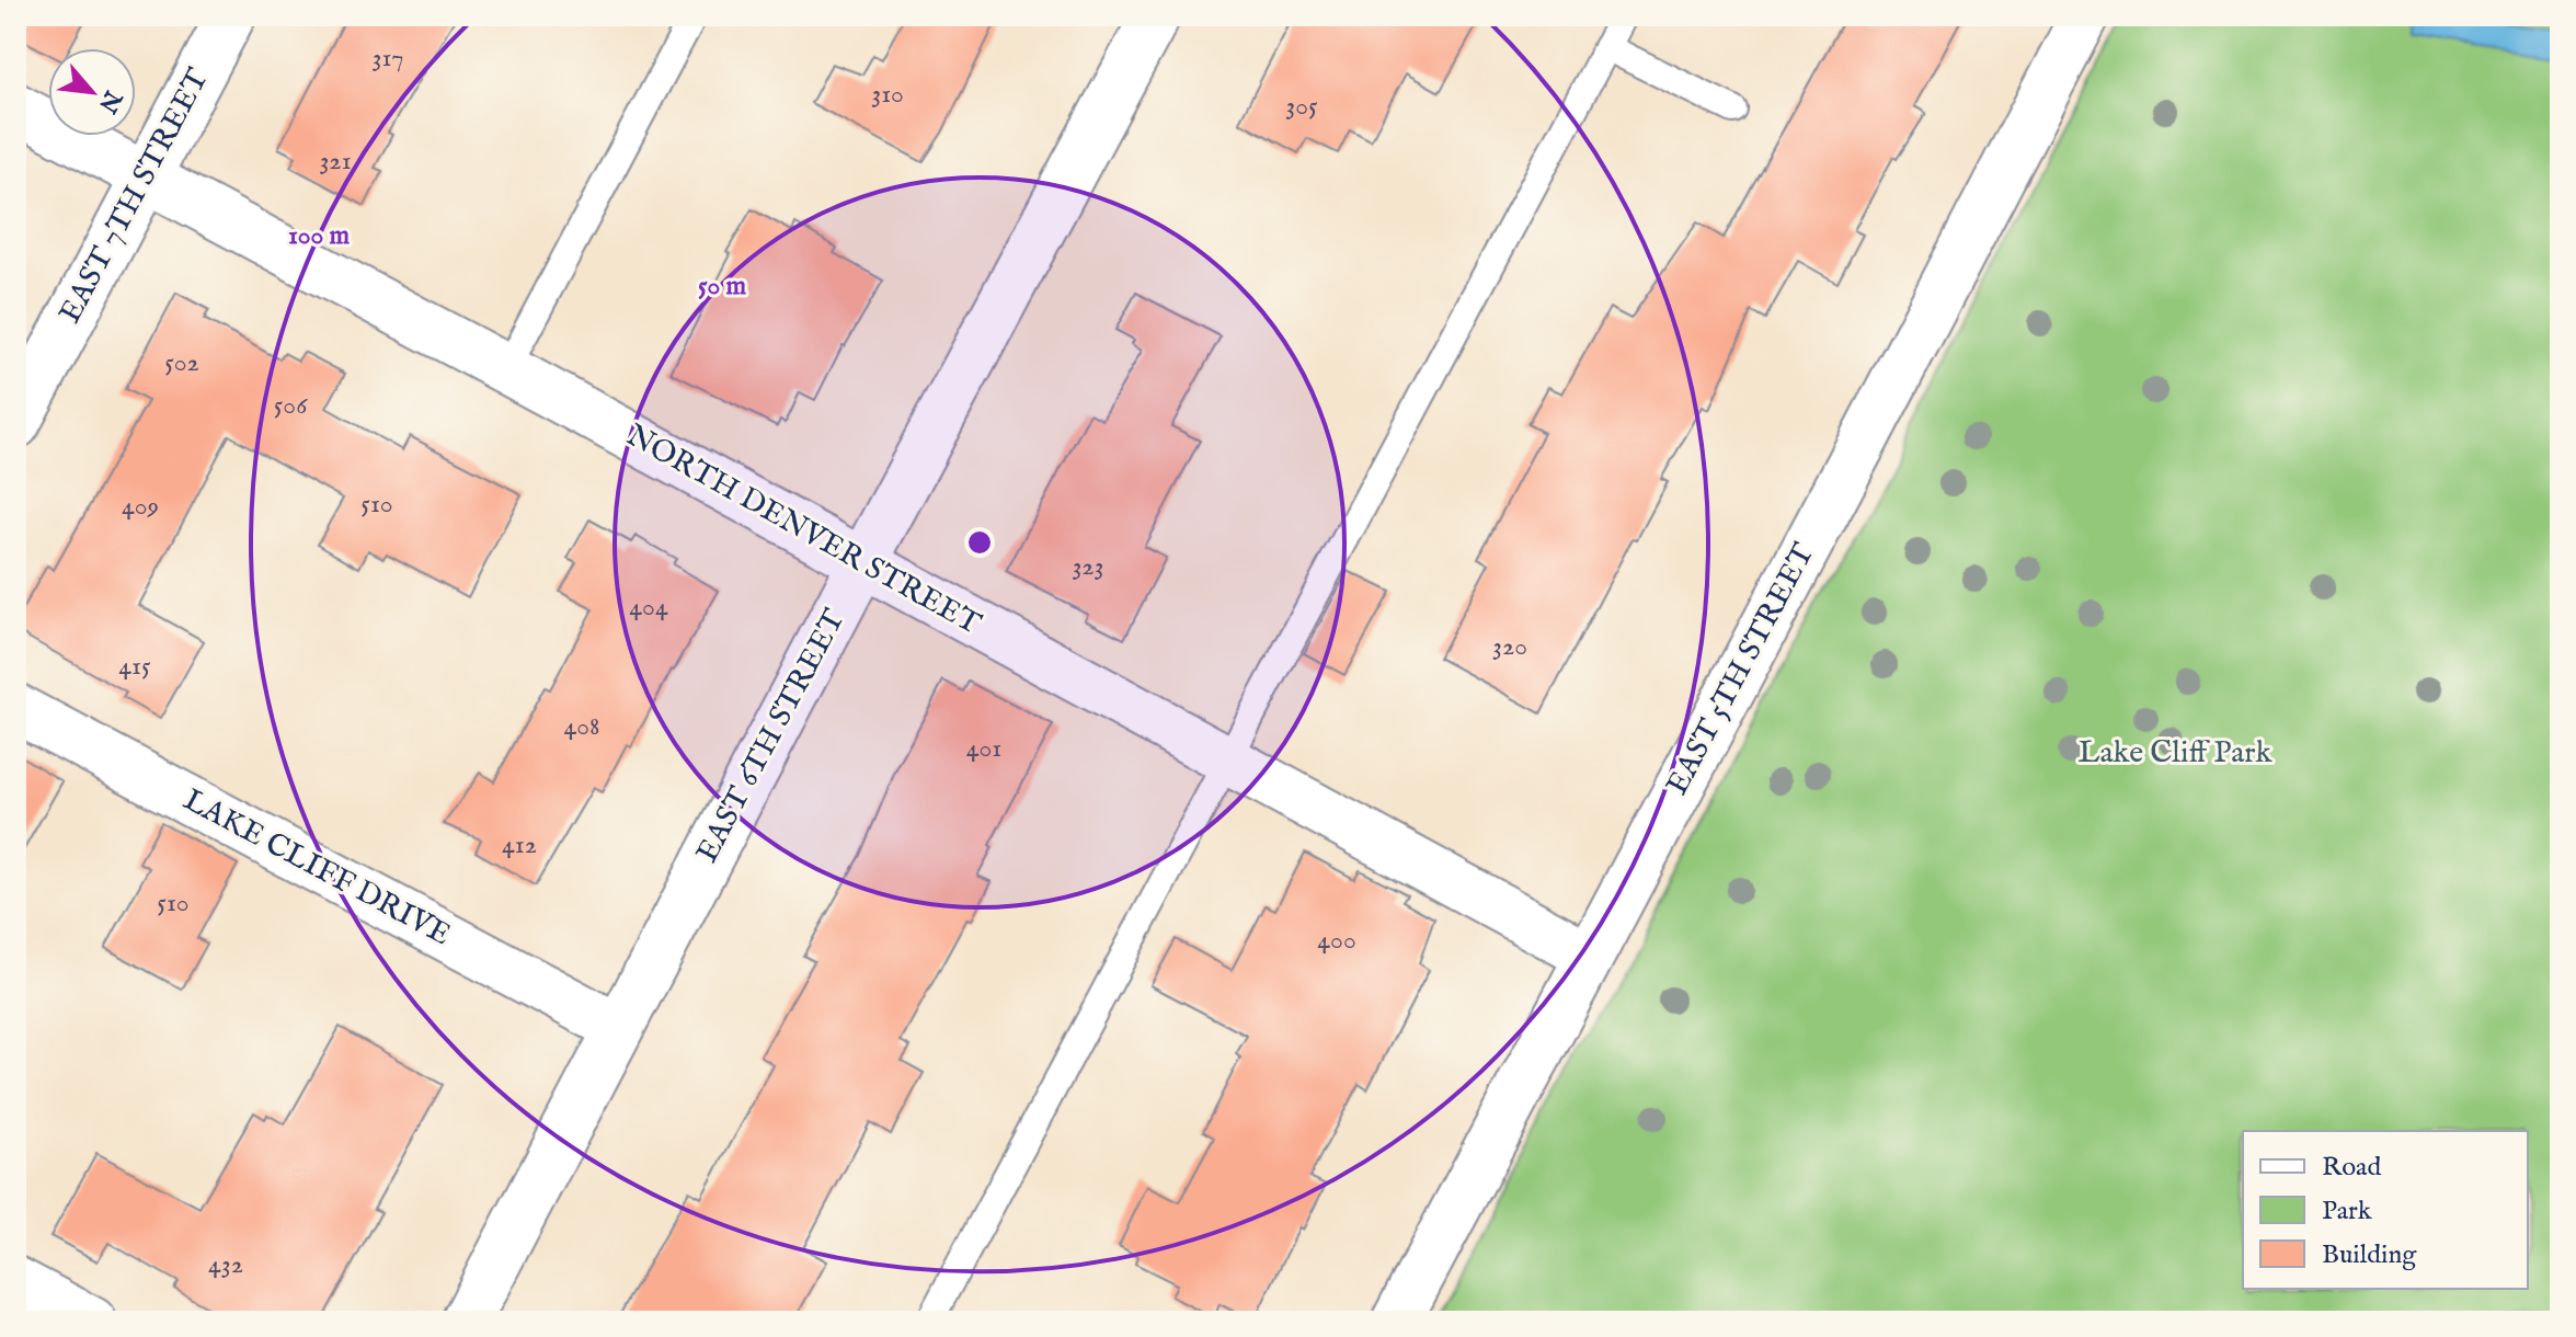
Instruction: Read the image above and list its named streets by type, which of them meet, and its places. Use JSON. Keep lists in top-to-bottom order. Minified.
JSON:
{"streets":{"street":["EAST 7TH STREET","NORTH DENVER STREET","EAST 5TH STREET","EAST 6TH STREET","LAKE CLIFF DRIVE"]},"crossings":[["EAST 7TH STREET","NORTH DENVER STREET"],["NORTH DENVER STREET","EAST 5TH STREET"],["NORTH DENVER STREET","EAST 6TH STREET"],["EAST 6TH STREET","LAKE CLIFF DRIVE"]],"parks":["Lake Cliff Park"],"house_numbers":["317","310","305","321","502","506","510","409","323","404","320","415","408","401","412","510","400","432"],"legend":["Road","Park","Building"],"north":"bottom right","rings":["100 m","50 m"]}
